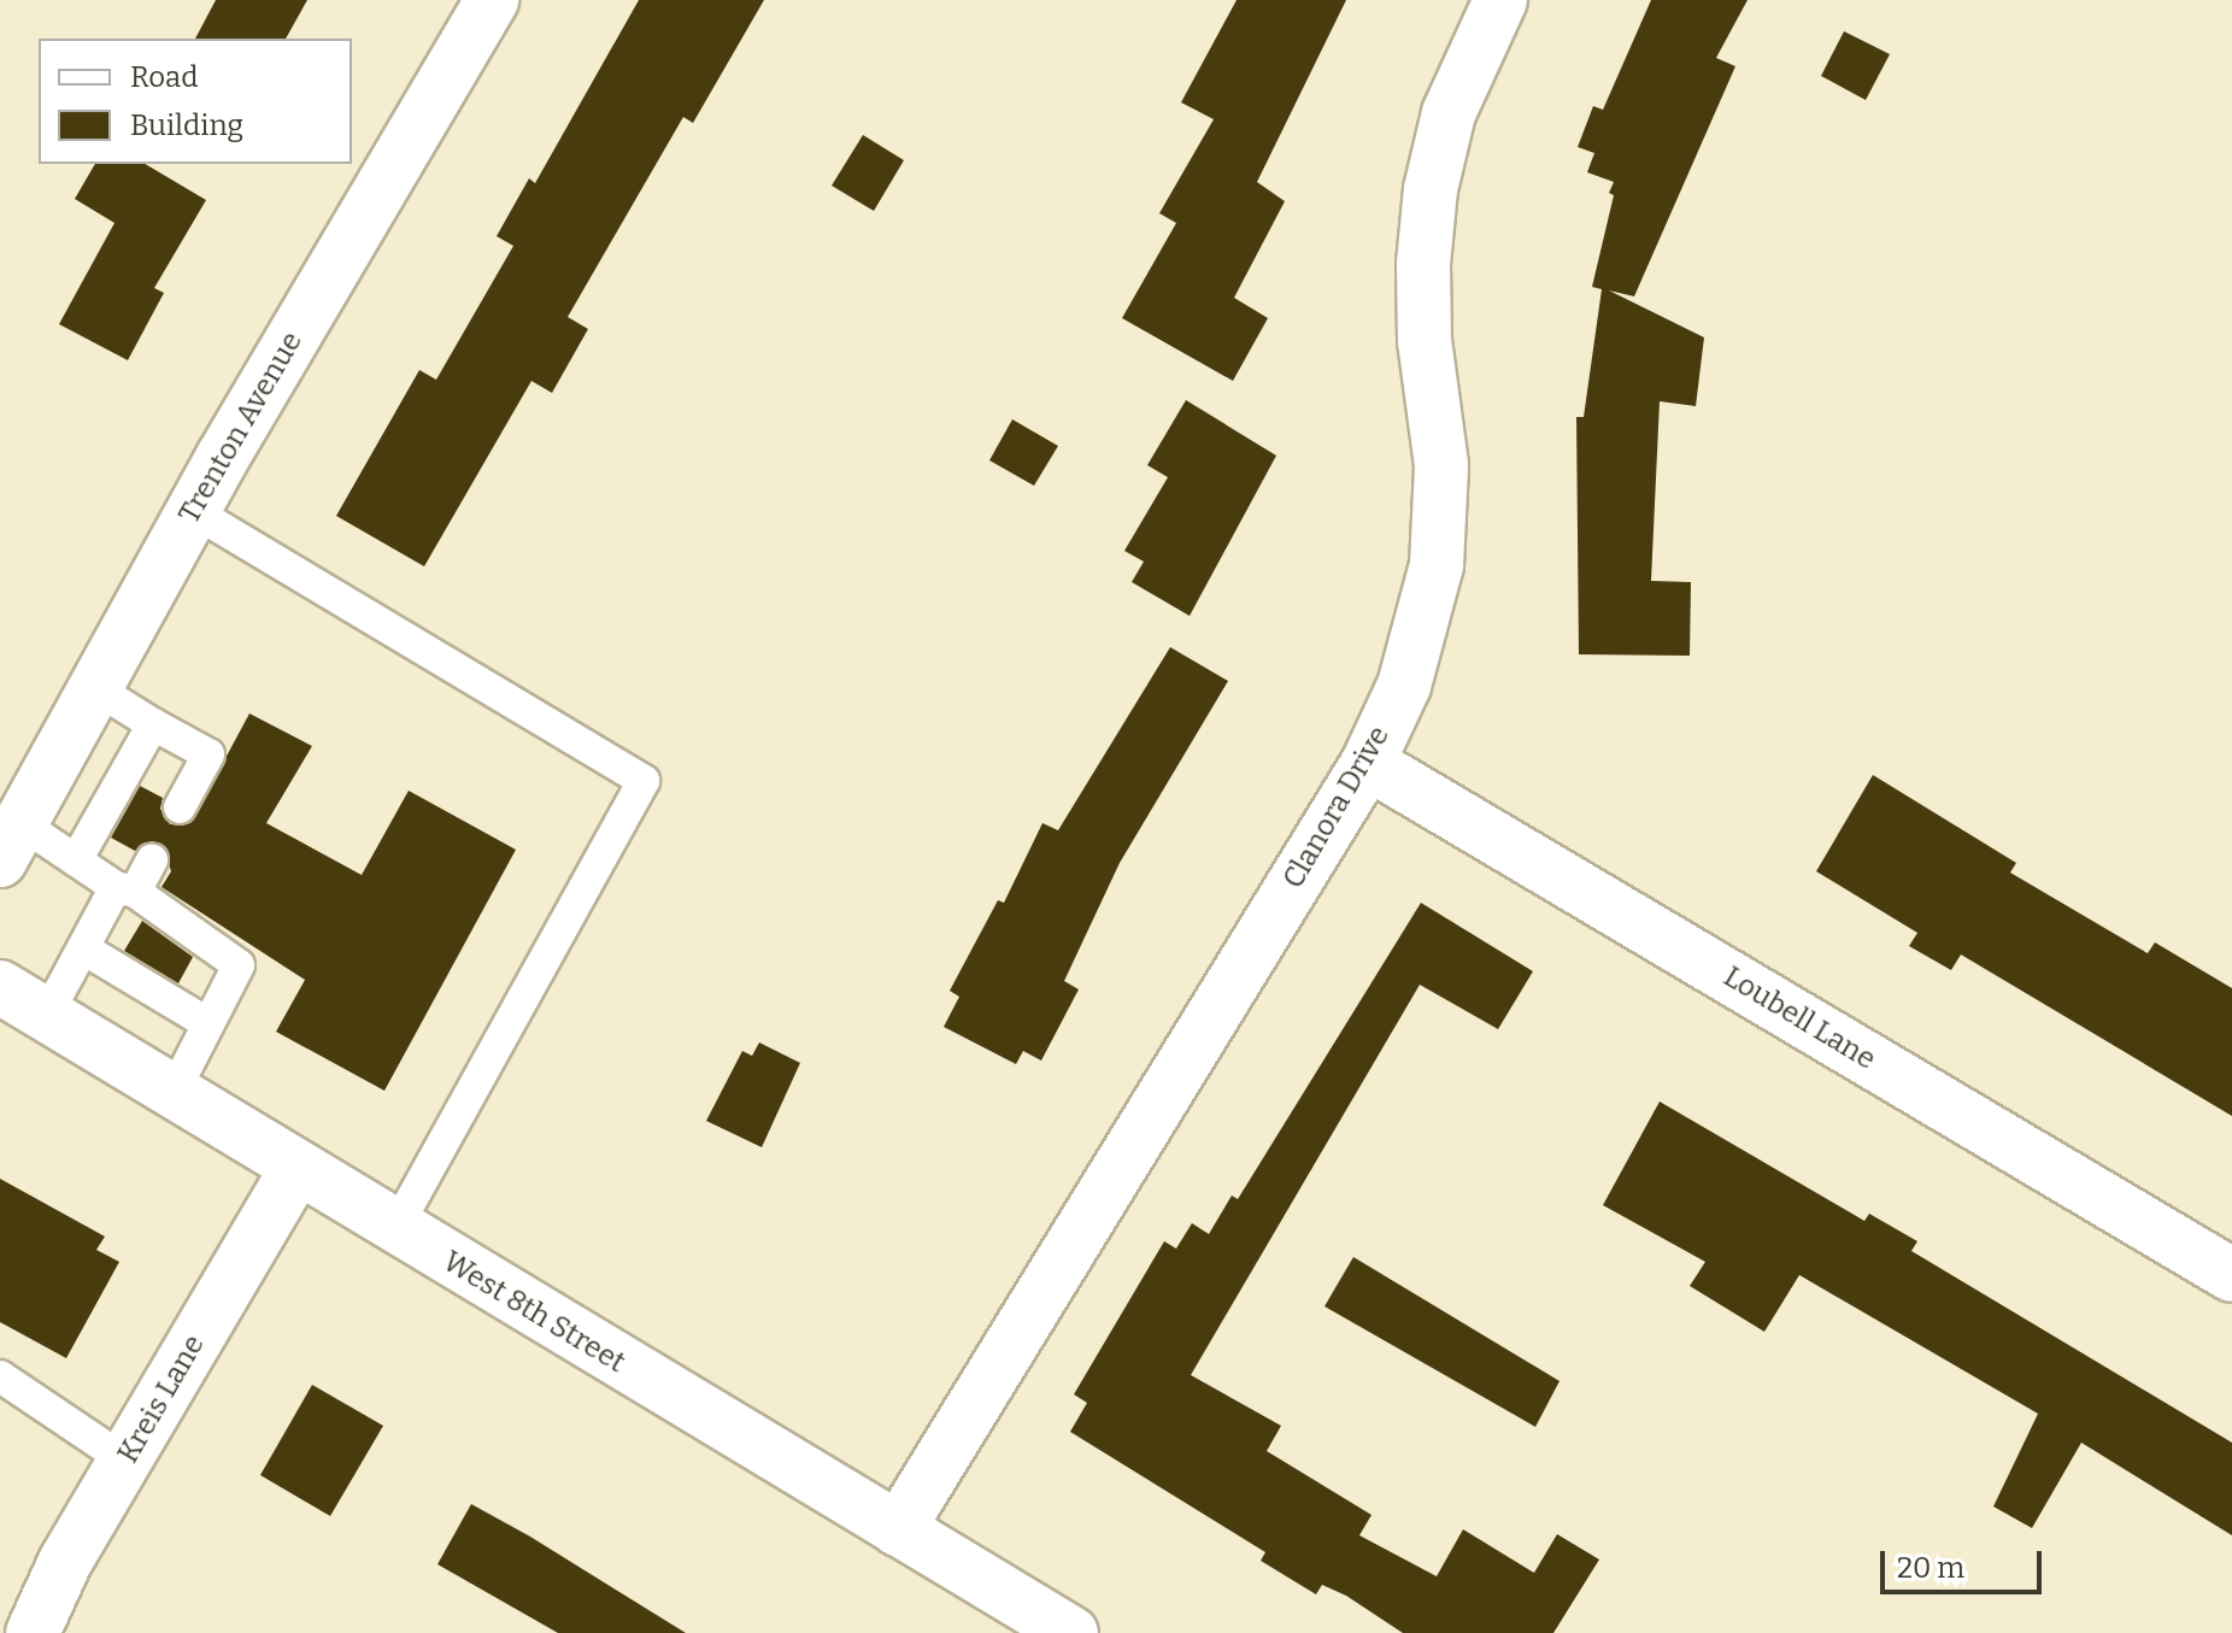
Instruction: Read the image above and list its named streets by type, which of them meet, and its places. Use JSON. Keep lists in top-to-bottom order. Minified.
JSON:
{"streets":{"street":["Trenton Avenue","Clanora Drive","Loubell Lane","West 8th Street","Kreis Lane"]},"crossings":[["Clanora Drive","Loubell Lane"],["Clanora Drive","West 8th Street"],["West 8th Street","Kreis Lane"]],"legend":["Road","Building"],"scale_bar":"20 m"}
